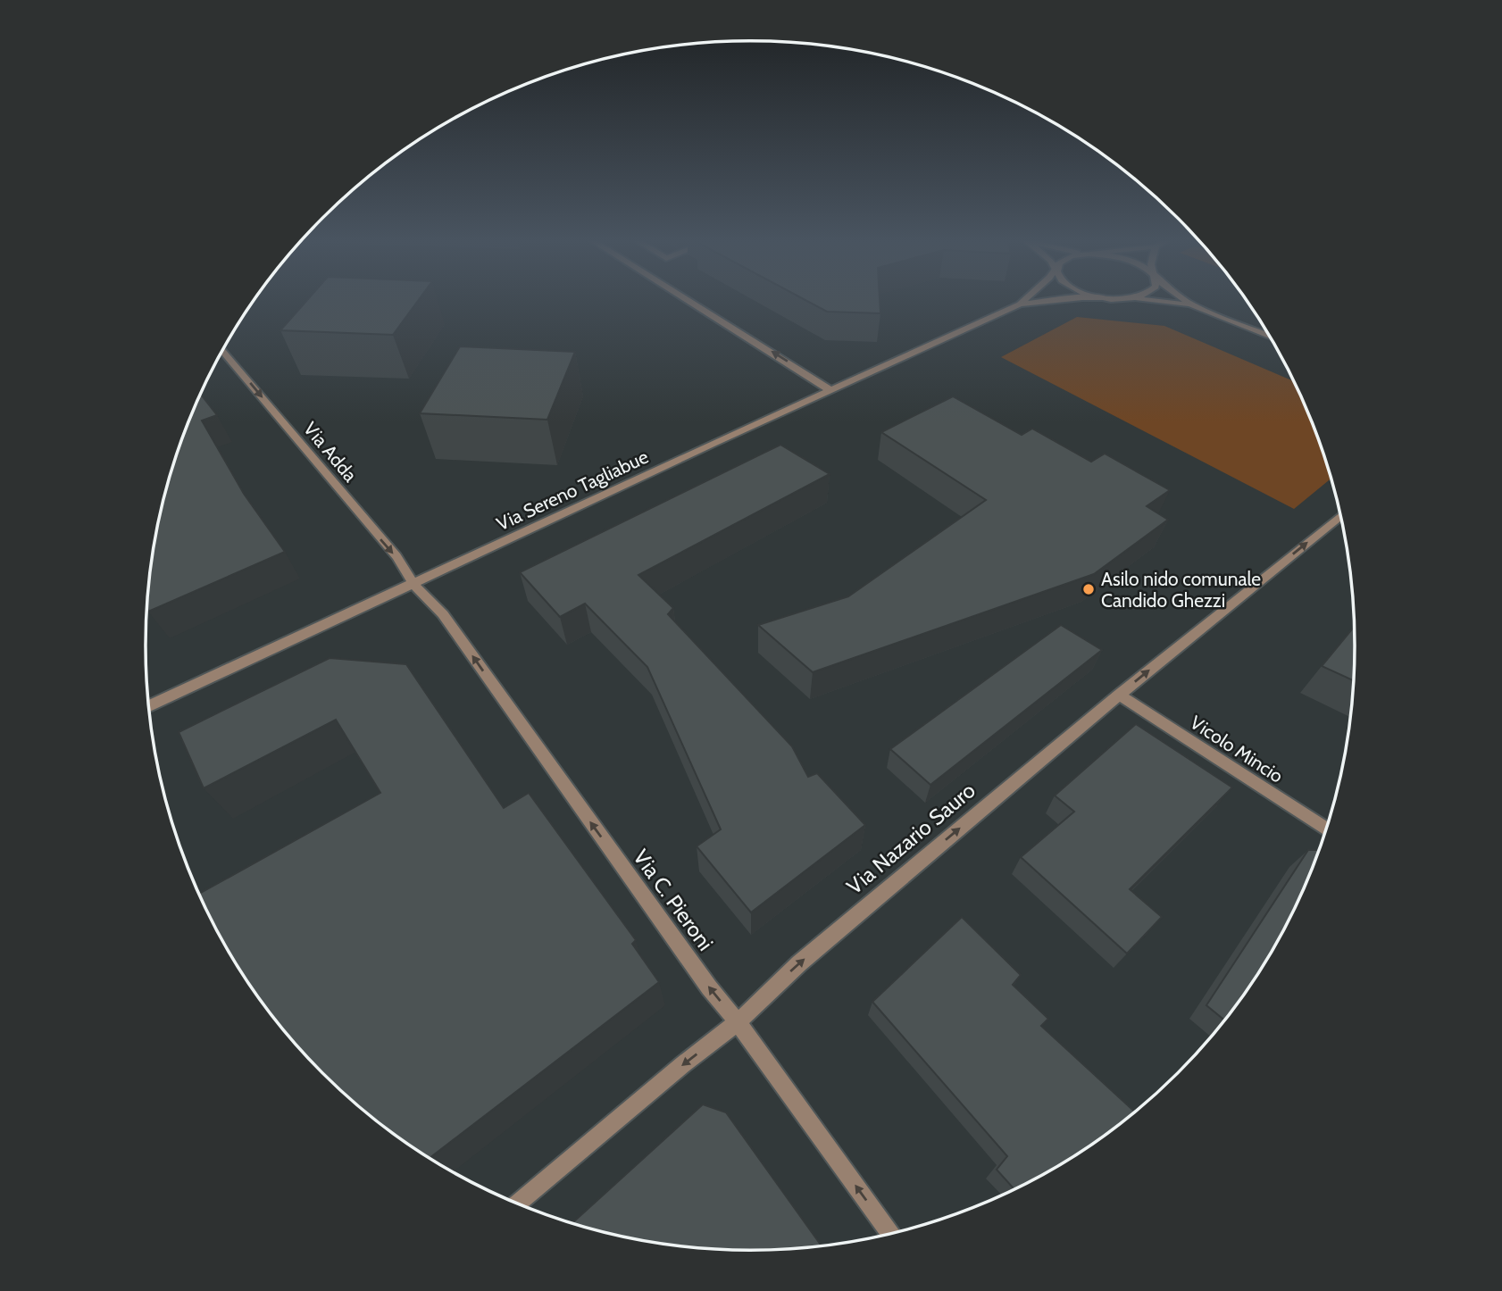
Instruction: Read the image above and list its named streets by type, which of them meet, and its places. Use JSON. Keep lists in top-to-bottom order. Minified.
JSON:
{"streets":{"street":["Via Adda","Via Sereno Tagliabue","Vicolo Mincio","Via Nazario Sauro","Via C. Pieroni"]},"crossings":[["Via Adda","Via Sereno Tagliabue"],["Via Adda","Via C. Pieroni"],["Via Sereno Tagliabue","Via C. Pieroni"],["Vicolo Mincio","Via Nazario Sauro"],["Via Nazario Sauro","Via C. Pieroni"]],"one_way":["Via Adda","Via C. Pieroni"],"places":["Asilo nido comunale Candido Ghezzi"]}
